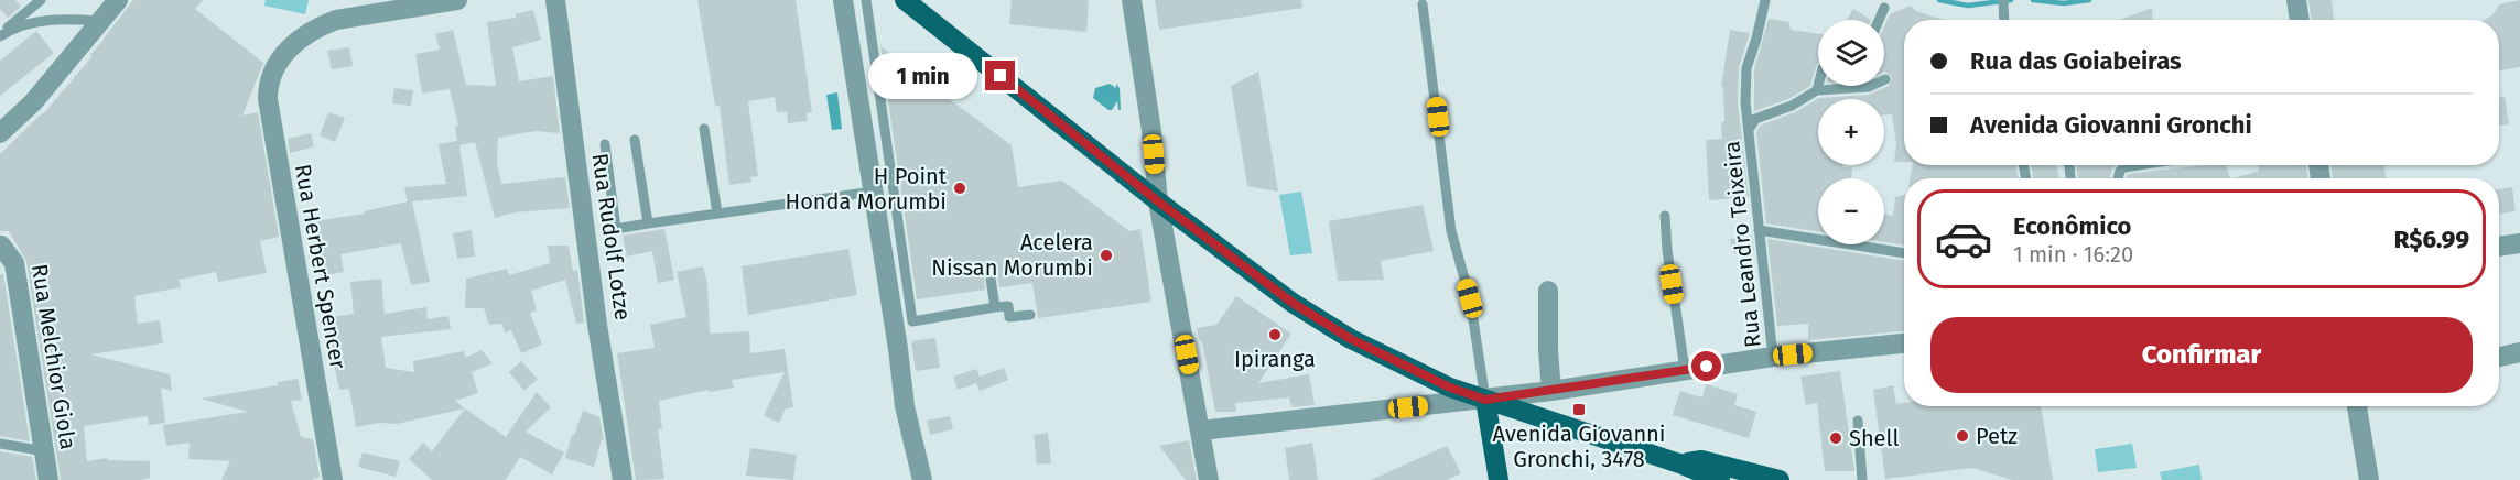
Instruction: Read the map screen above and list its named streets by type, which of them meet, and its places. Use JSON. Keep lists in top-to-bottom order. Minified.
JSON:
{"streets":{"street":["Rua Rudolf Lotze","Rua Herbert Spencer","Rua Melchior Giola"],"lane":["Rua Leandro Teixeira"]},"places":{"other":["H Point Honda Morumbi","Acelera Nissan Morumbi","Ipiranga","Petz","Shell"],"transit":["Avenida Giovanni Gronchi, 3478"]},"page":{"map_buttons":["+","−"],"banner":["Rua das Goiabeiras","Avenida Giovanni Gronchi"],"bubble":"1 min","list":[{"name":"Econômico","note":"1 min · 16:20","value":"R$6.99"}],"buttons":"Confirmar"}}
